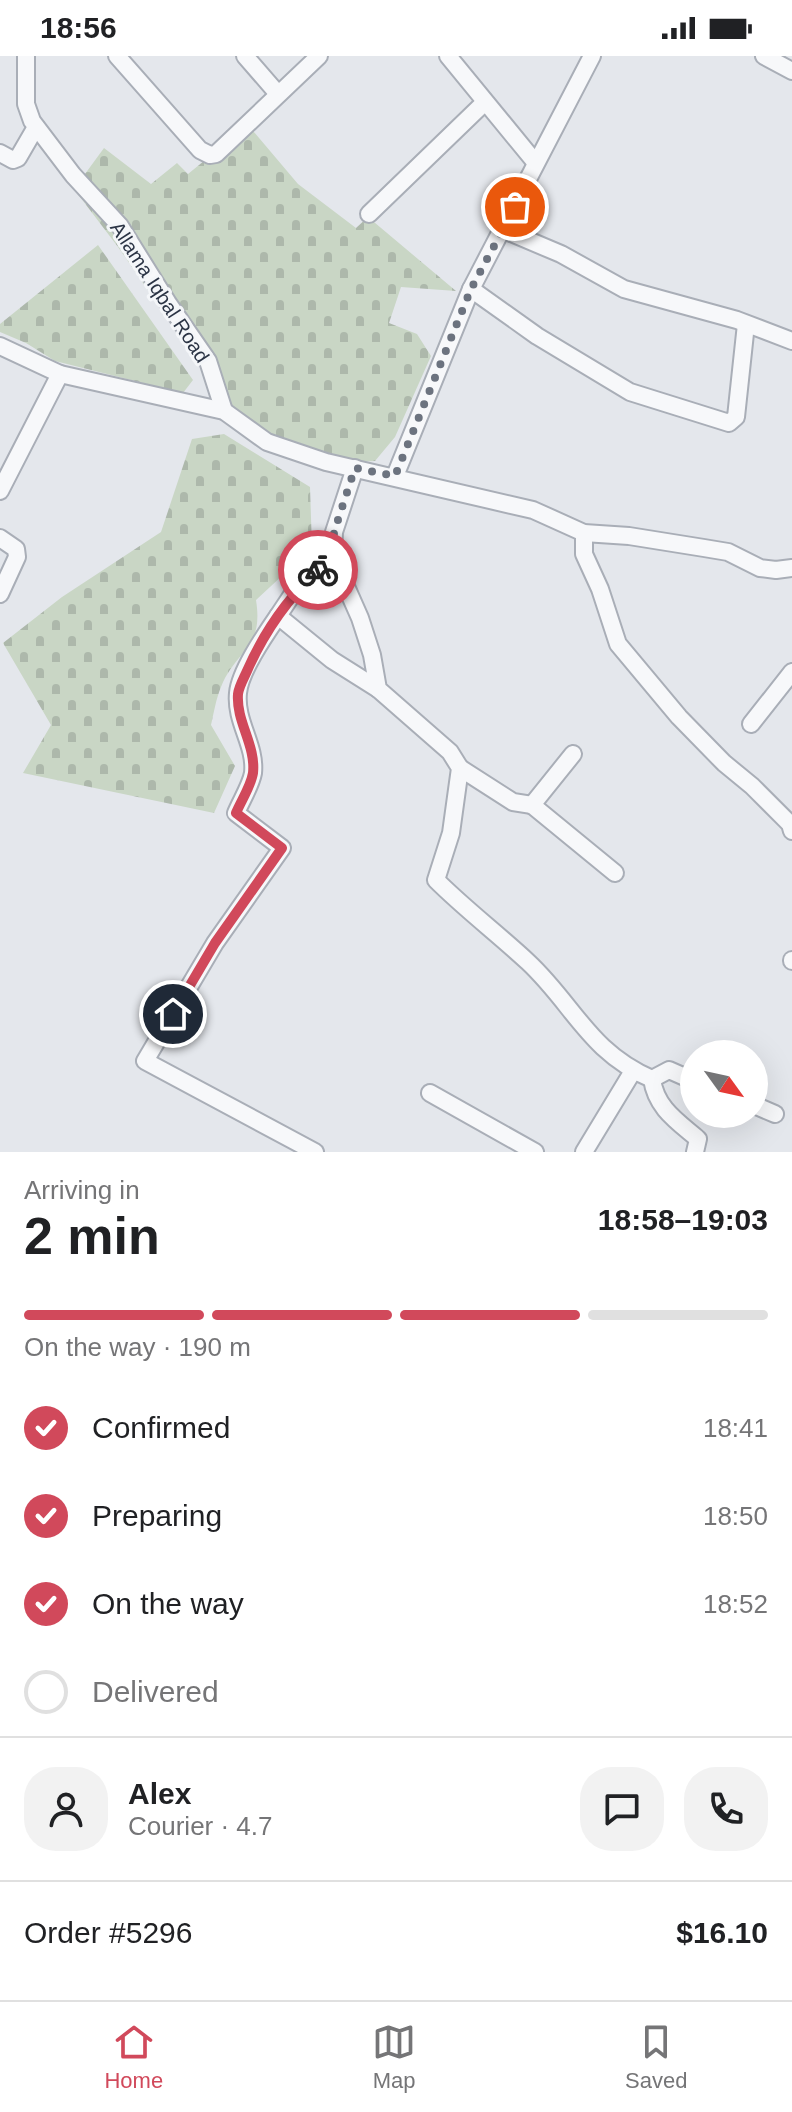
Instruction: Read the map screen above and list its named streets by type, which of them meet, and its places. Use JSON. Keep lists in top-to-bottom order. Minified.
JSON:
{"streets":{"street":["Allama Iqbal Road"]},"north":"bottom right","page":{"status":"18:56","heading":["2 min","Arriving in","18:58–19:03"],"panel":["Alex","Courier · 4.7","Order #5296","$16.10"],"bar":"On the way · 190 m","list":[["Confirmed","18:41"],["Preparing","18:50"],["On the way","18:52"],"Delivered"],"tabs":["Home","Map","Saved"]}}
